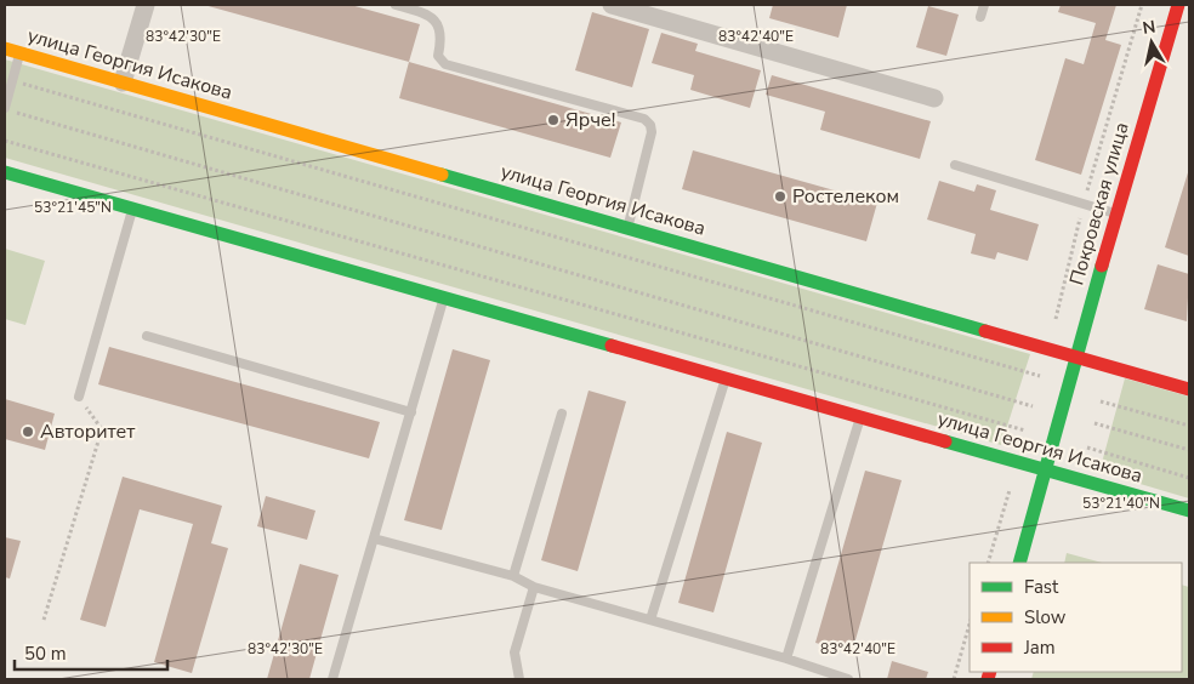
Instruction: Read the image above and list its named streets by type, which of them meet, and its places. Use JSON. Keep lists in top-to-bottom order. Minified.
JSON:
{"streets":{"street":["улица Георгия Исакова","Покровская улица"]},"crossings":[["улица Георгия Исакова","Покровская улица"]],"places":["Ярче!","Ростелеком","Авторитет"],"legend":["Fast","Slow","Jam"],"scale_bar":"50 m","north":"top","coordinates":["83°42'30\"E","83°42'40\"E","53°21'45\"N","53°21'40\"N"]}
